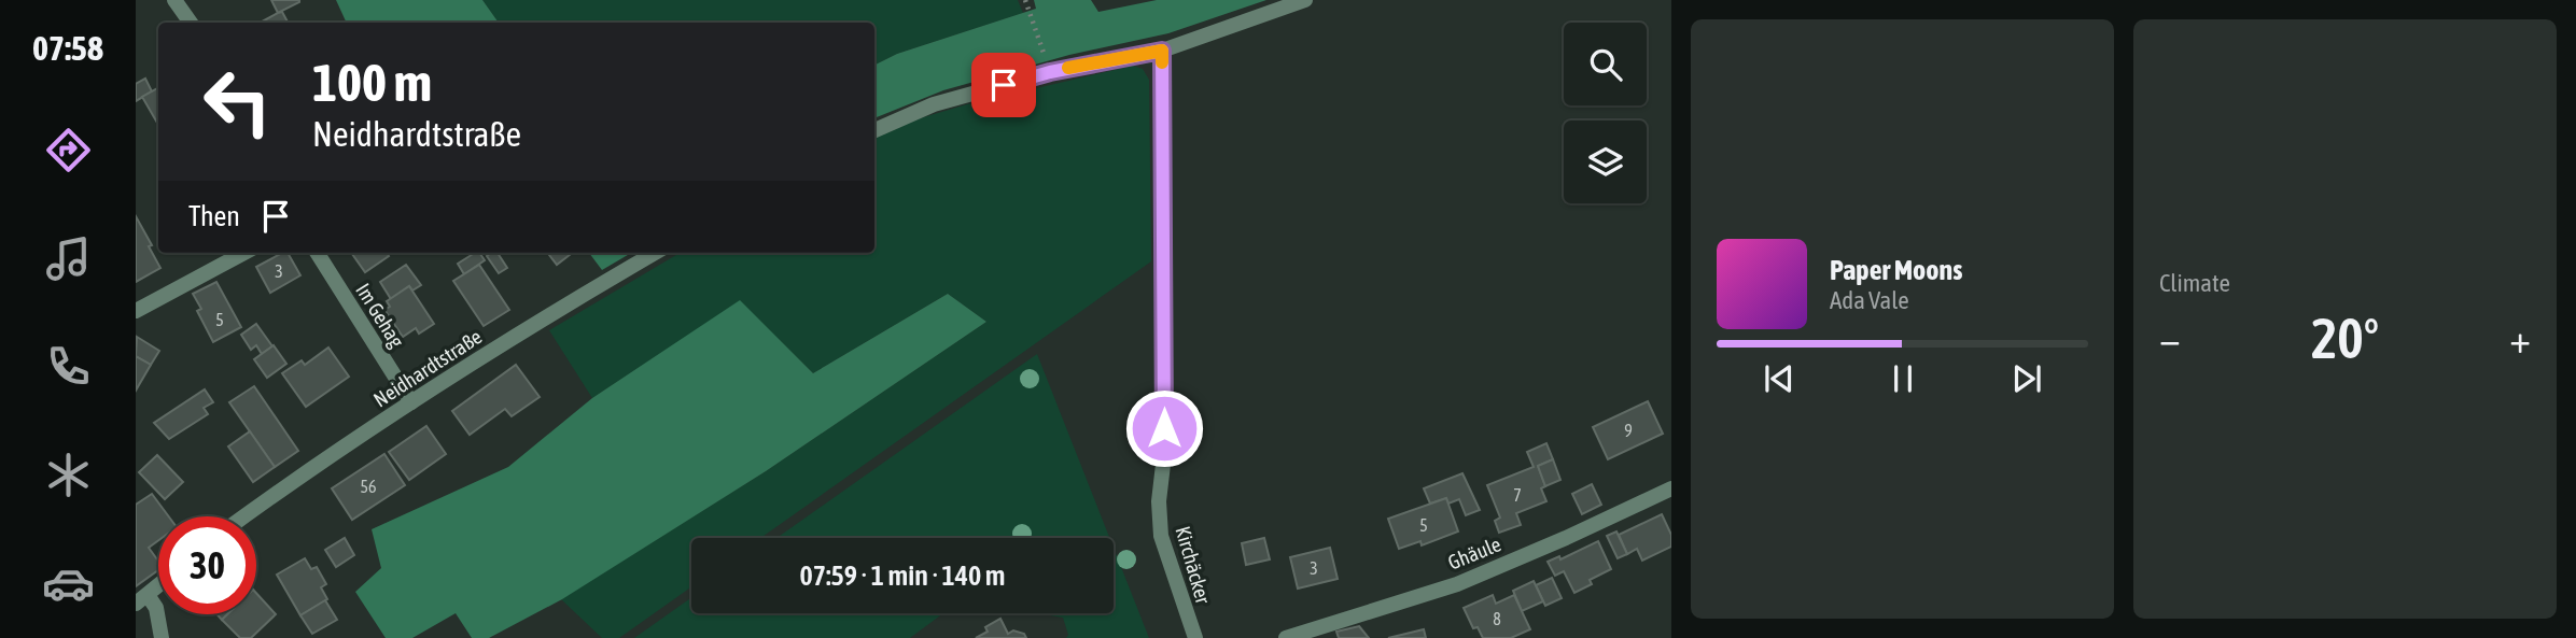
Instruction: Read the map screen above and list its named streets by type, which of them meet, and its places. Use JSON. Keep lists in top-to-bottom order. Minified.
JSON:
{"streets":{"street":["Im Gehag","Neidhardtstraße","Ghäule","Kirchäcker"]},"crossings":[["Im Gehag","Neidhardtstraße"]],"house_numbers":["3","5","9","56","7","5","3","8"],"page":{"tabs":"07:58","tile":"Climate","turn":["100 m","Neidhardtstraße"],"then":"Then","song":["Paper Moons","Ada Vale"],"heat":["−","20°","+"],"limit":"30","trip":"07:59 · 1 min · 140 m"}}
